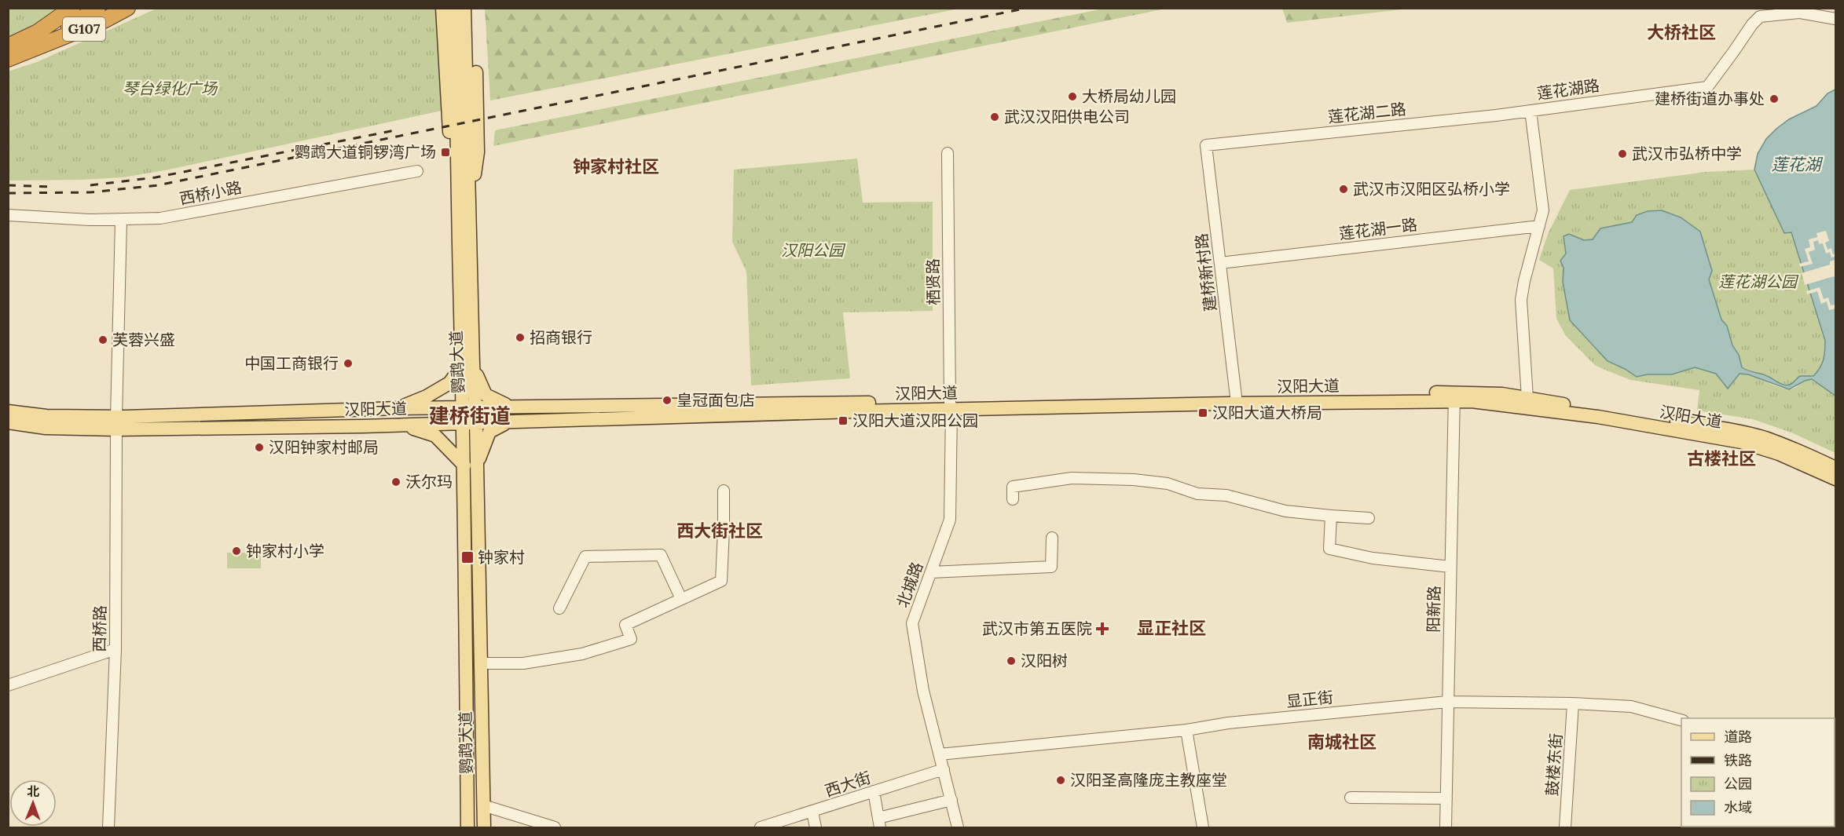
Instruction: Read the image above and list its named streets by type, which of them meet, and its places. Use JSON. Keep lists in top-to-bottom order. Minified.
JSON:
{"streets":{"highway":["G107"],"main road":["鹦鹉大道","汉阳大道"],"street":["莲花湖路","莲花湖二路","西桥小路","莲花湖一路","建桥新村路","栖贤路","北城路","阳新路","西桥路","显正街","鼓楼东街","西大街"]},"crossings":[["莲花湖路","莲花湖二路"],["莲花湖路","莲花湖一路"],["莲花湖路","汉阳大道"],["莲花湖二路","建桥新村路"],["西桥小路","西桥路"],["莲花湖一路","建桥新村路"],["建桥新村路","汉阳大道"],["栖贤路","汉阳大道"],["栖贤路","北城路"],["鹦鹉大道","汉阳大道"],["汉阳大道","北城路"],["汉阳大道","阳新路"],["汉阳大道","西桥路"],["北城路","显正街"],["北城路","西大街"],["阳新路","显正街"],["显正街","鼓楼东街"]],"districts":["大桥社区","钟家村社区","建桥街道","古楼社区","西大街社区","显正社区","南城社区"],"water":["莲花湖"],"parks":["琴台绿化广场","汉阳公园","莲花湖公园"],"places":{"other":["大桥局幼儿园","建桥街道办事处","武汉汉阳供电公司","武汉市弘桥中学","武汉市汉阳区弘桥小学","招商银行","芙蓉兴盛","中国工商银行","皇冠面包店","汉阳钟家村邮局","沃尔玛","钟家村小学","汉阳树","汉阳圣高隆庞主教座堂"],"transit":["鹦鹉大道铜锣湾广场","汉阳大道大桥局","汉阳大道汉阳公园","钟家村"],"health":["武汉市第五医院"]},"legend":["道路","铁路","公园","水域"],"north":"top"}
